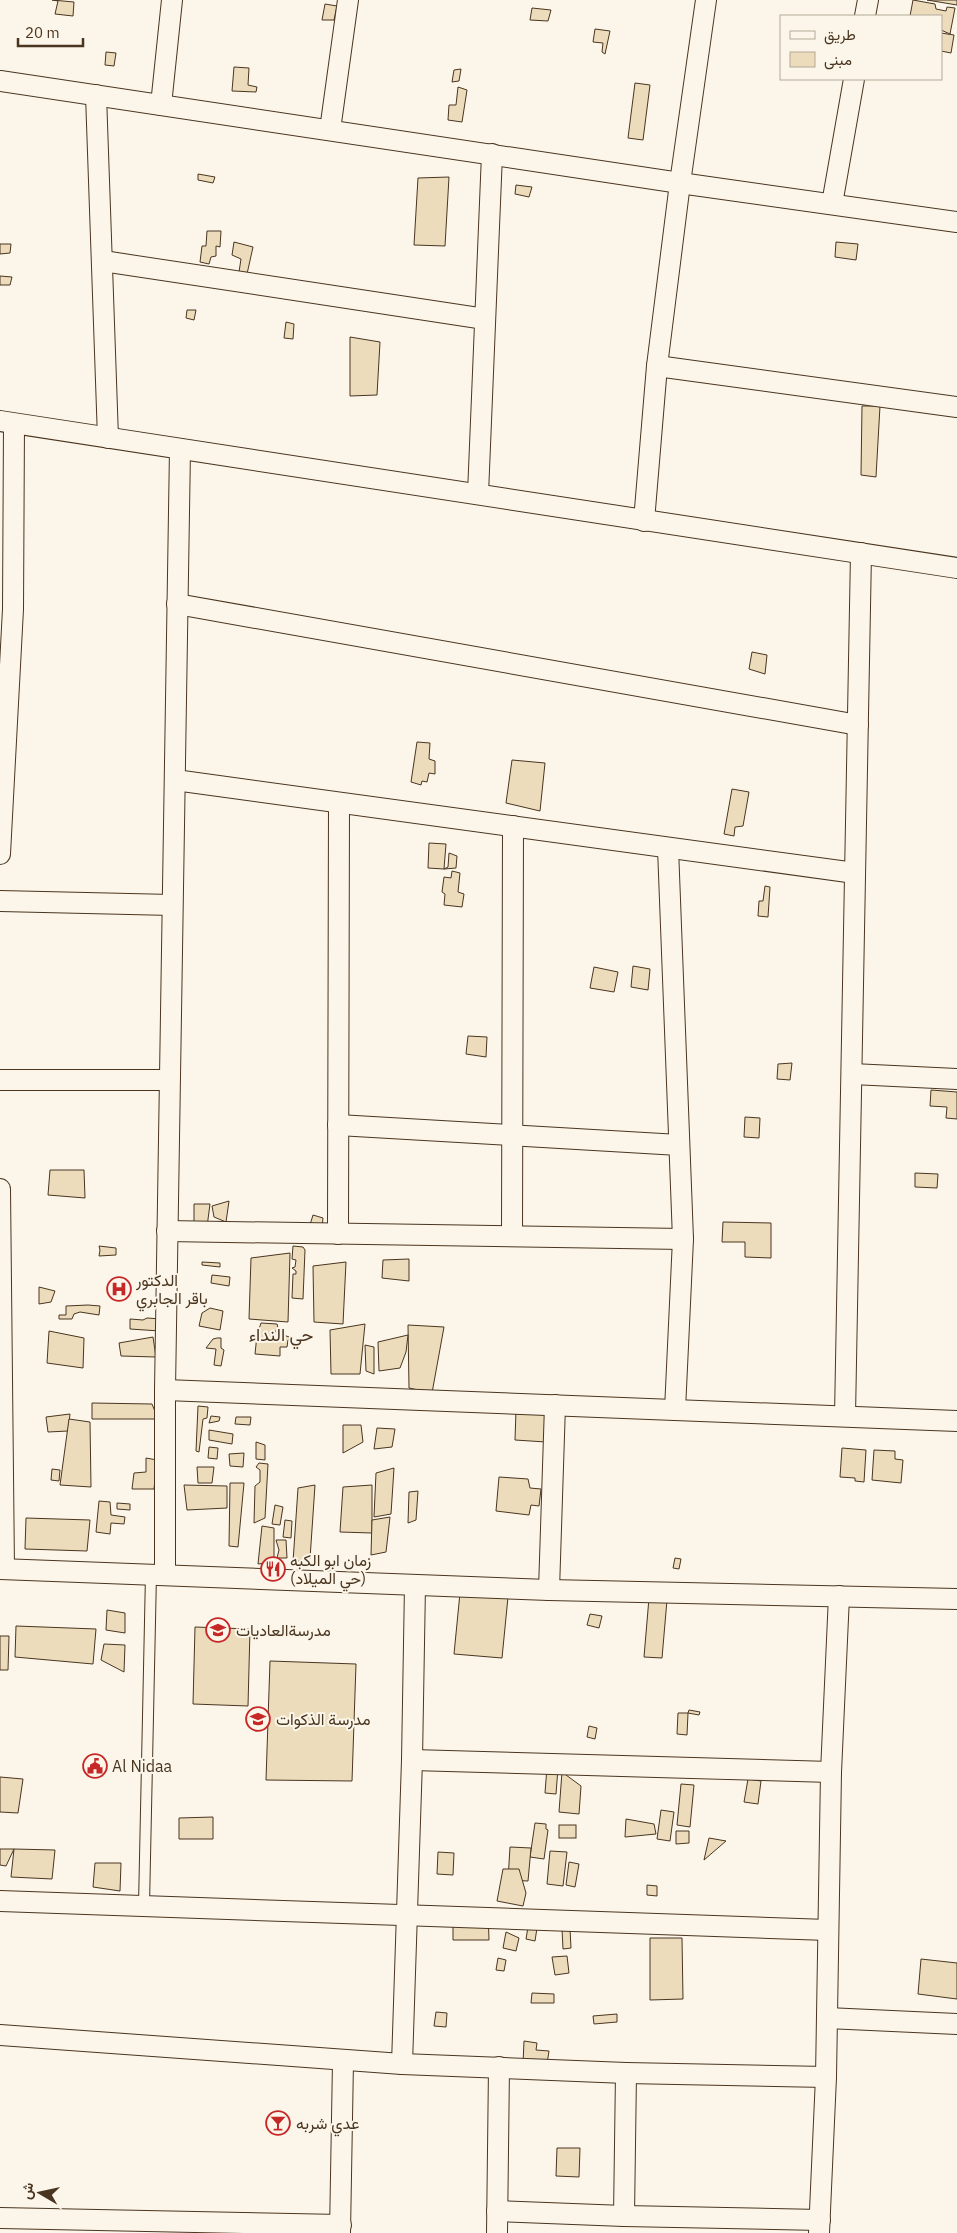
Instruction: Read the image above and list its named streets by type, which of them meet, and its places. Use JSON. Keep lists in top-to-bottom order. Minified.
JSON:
{"districts":["حي النداء"],"places":{"hospital":["الدكتور باقر الجابري"],"restaurant":["زمان ابو الكبه (حي الميلاد)"],"school or university":["مدرسةالعاديات","مدرسة الذكوات"],"public building":["Al Nidaa"],"bar":["عدي شربه"]},"legend":["طريق","مبنى"],"scale_bar":"20 m","north":"left"}
